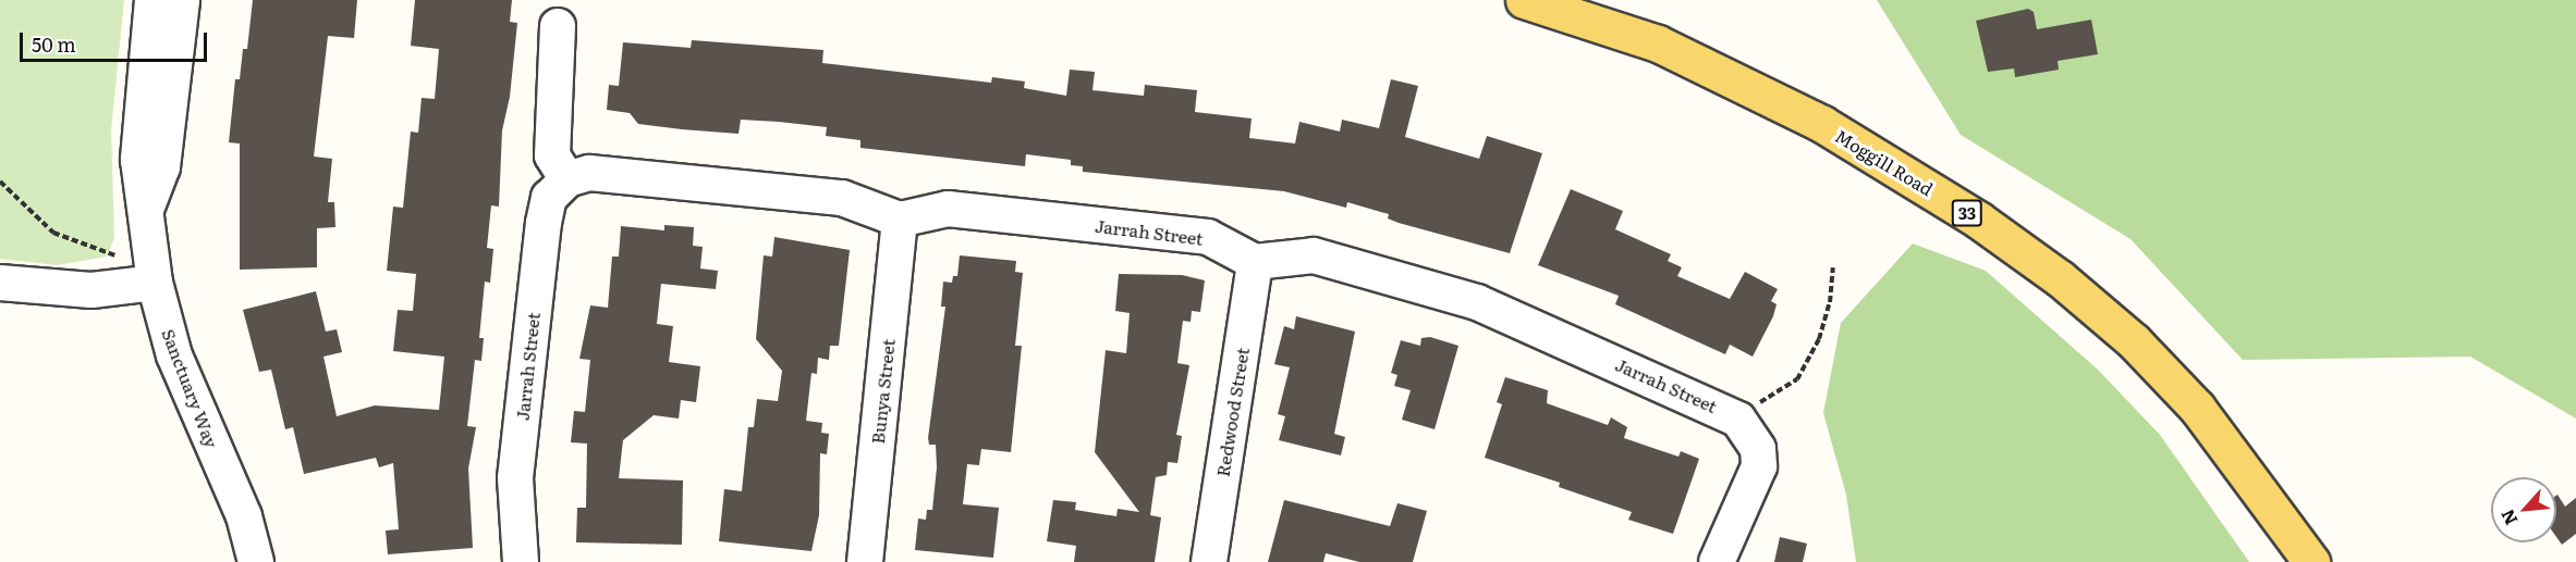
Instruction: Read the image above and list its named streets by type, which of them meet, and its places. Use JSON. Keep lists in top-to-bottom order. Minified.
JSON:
{"streets":{"main road":["Moggill Road","33"],"street":["Jarrah Street","Sanctuary Way","Bunya Street","Redwood Street"]},"crossings":[["Jarrah Street","Bunya Street"],["Jarrah Street","Redwood Street"]],"scale_bar":"50 m","north":"bottom left"}
